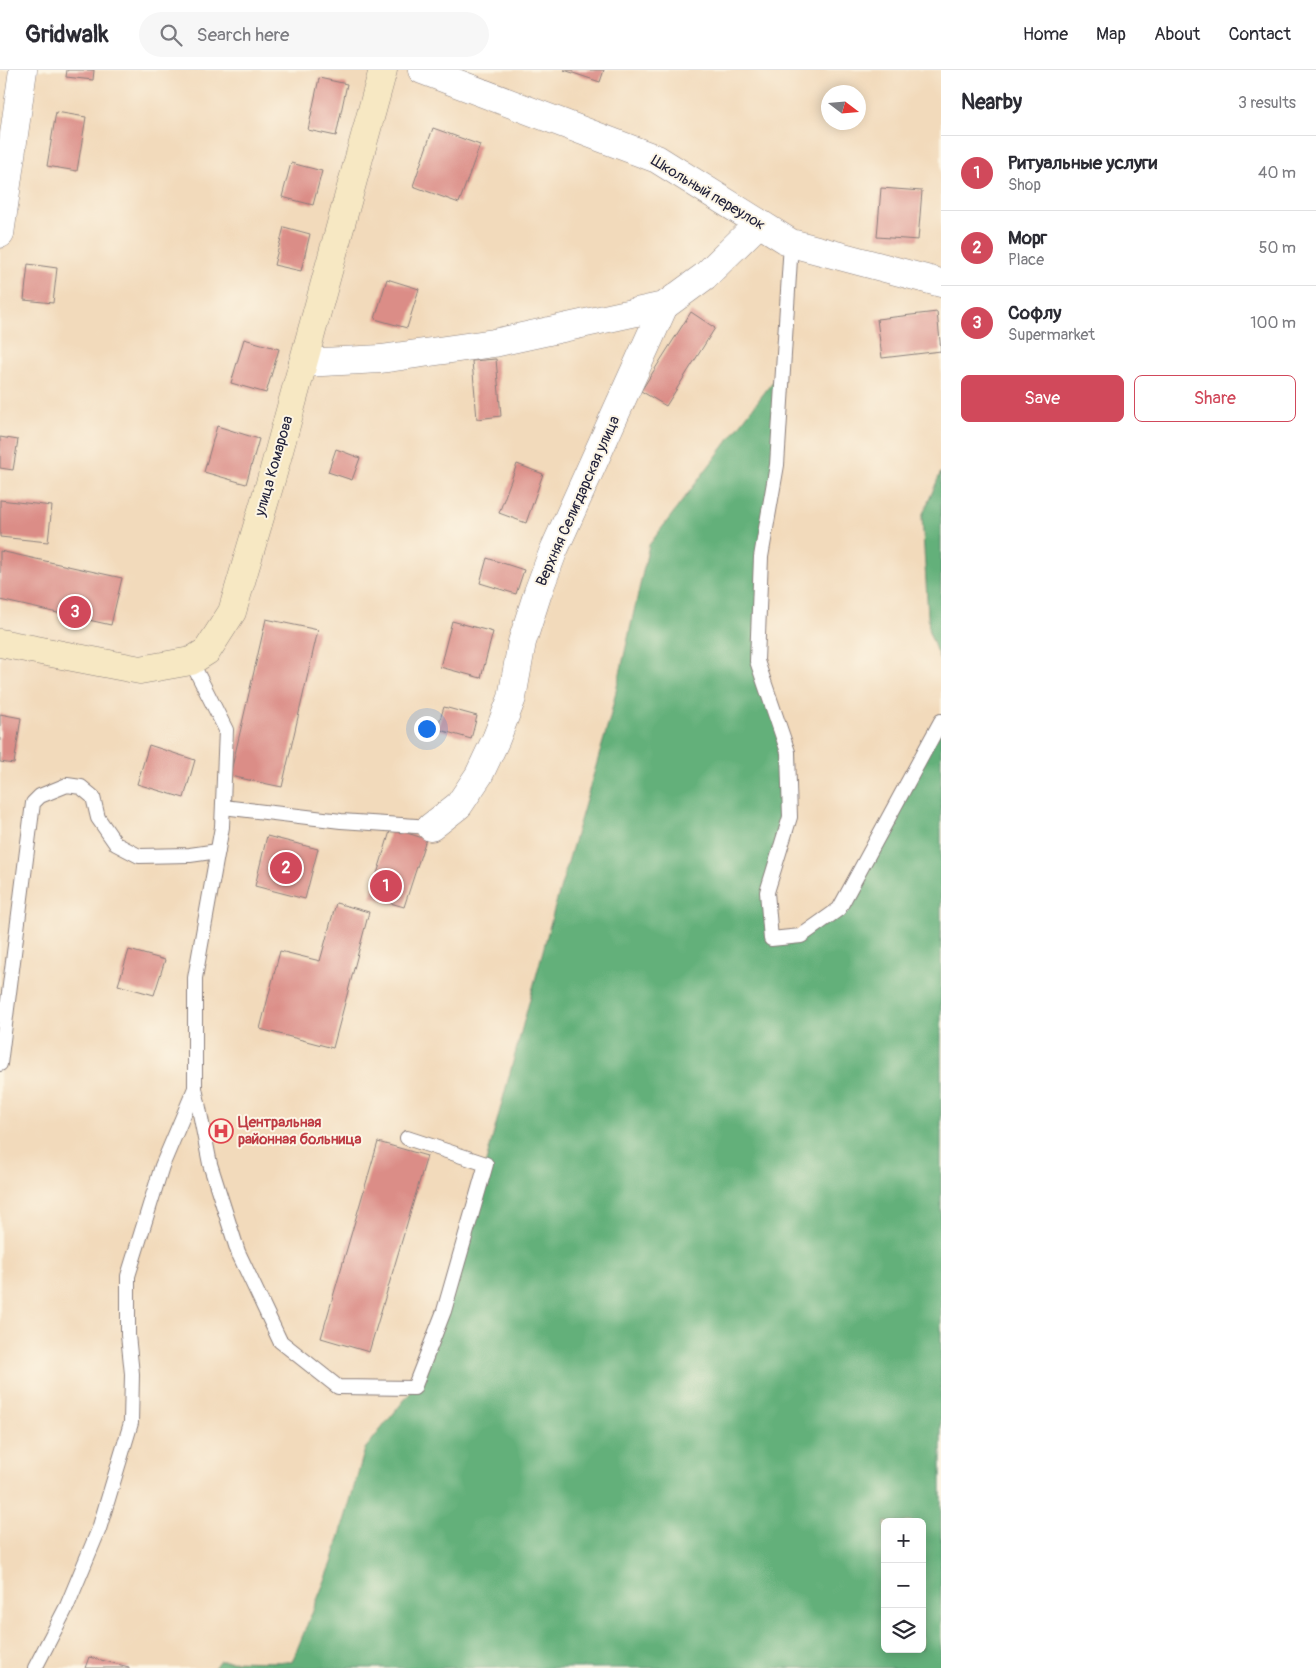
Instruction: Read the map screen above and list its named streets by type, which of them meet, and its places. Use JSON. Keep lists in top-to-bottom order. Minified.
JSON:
{"streets":{"street":["Школьный переулок","улица Комарова","Верхняя Селигдарская улица"]},"places":{"hospital":["Центральная районная больница"]},"north":"right","page":{"header":"Gridwalk","search":"Search here","nav":["Home","Map","About","Contact"],"heading":["Nearby","3 results"],"list":[{"mark":"1","name":"Ритуальные услуги","note":"Shop","value":"40 m"},{"mark":"2","name":"Морг","note":"Place","value":"50 m"},{"mark":"3","name":"Софлу","note":"Supermarket","value":"100 m"}],"buttons":["Save","Share"],"pins":["3","2","1"],"map_buttons":["+","−"]}}
